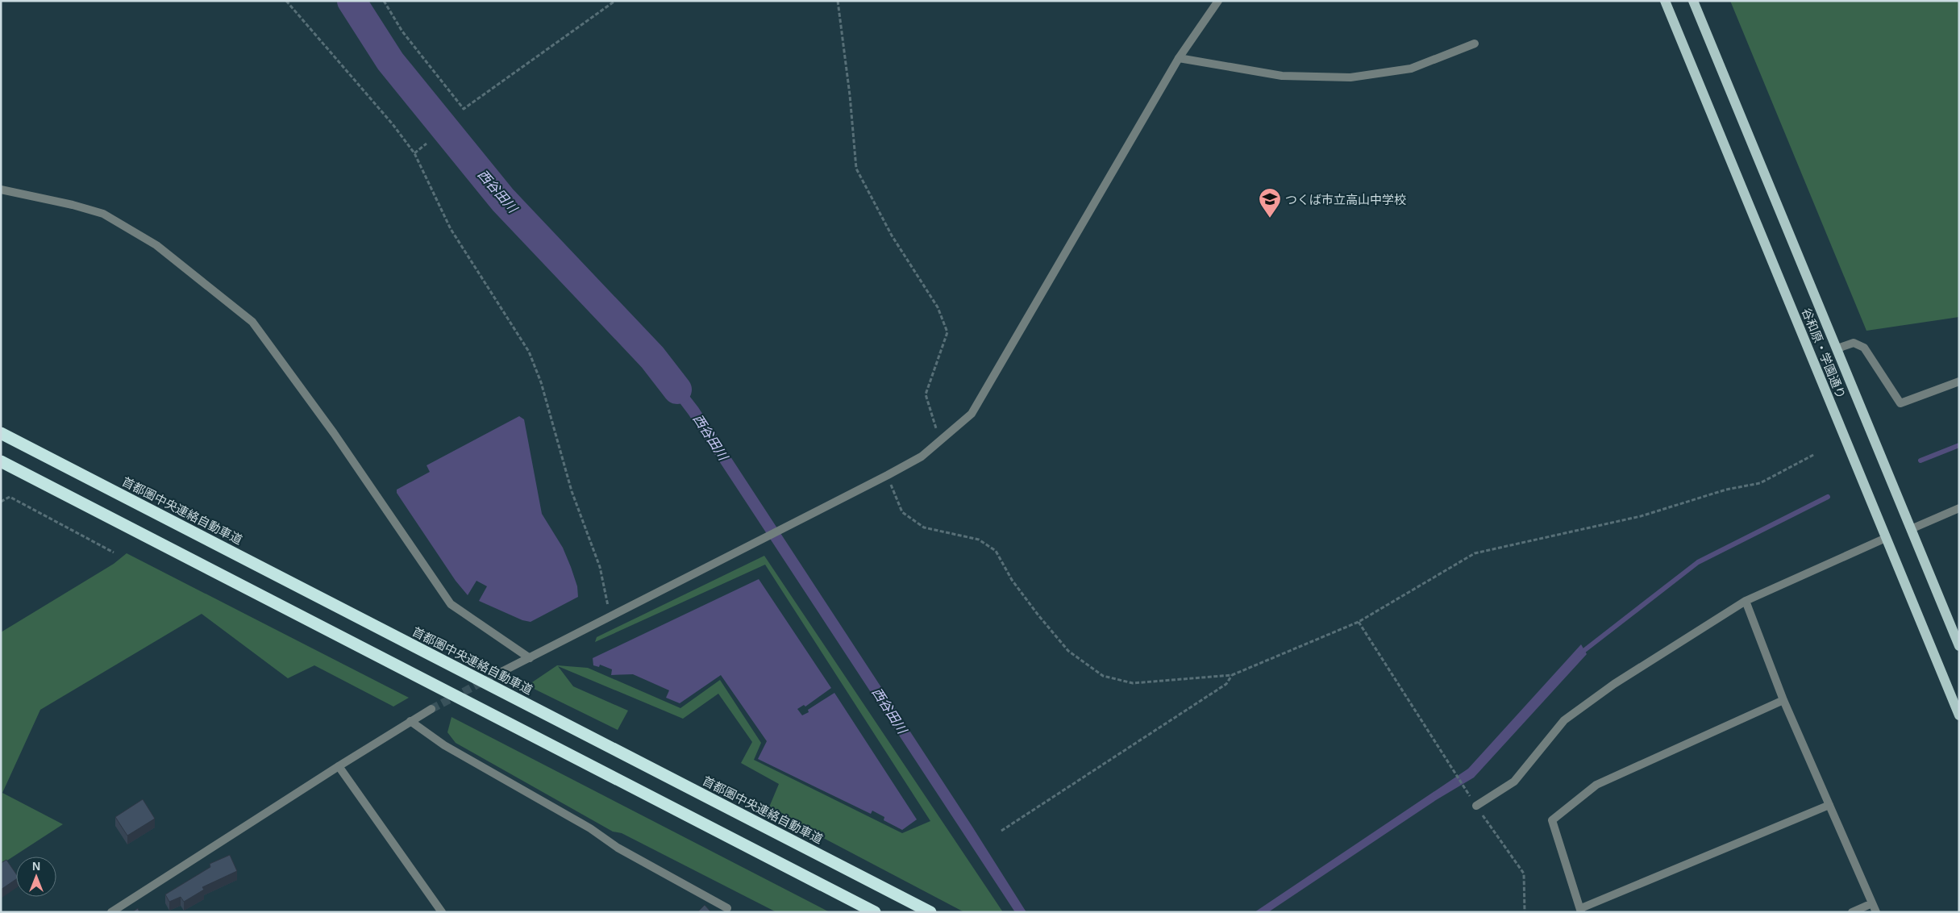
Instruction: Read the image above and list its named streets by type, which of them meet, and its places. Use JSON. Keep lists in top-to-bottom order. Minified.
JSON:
{"streets":{"highway":["首都圏中央連絡自動車道"],"main road":["谷和原・学園通り"]},"water":["西谷田川"],"places":{"school or university":["つくば市立高山中学校"]},"north":"top"}
